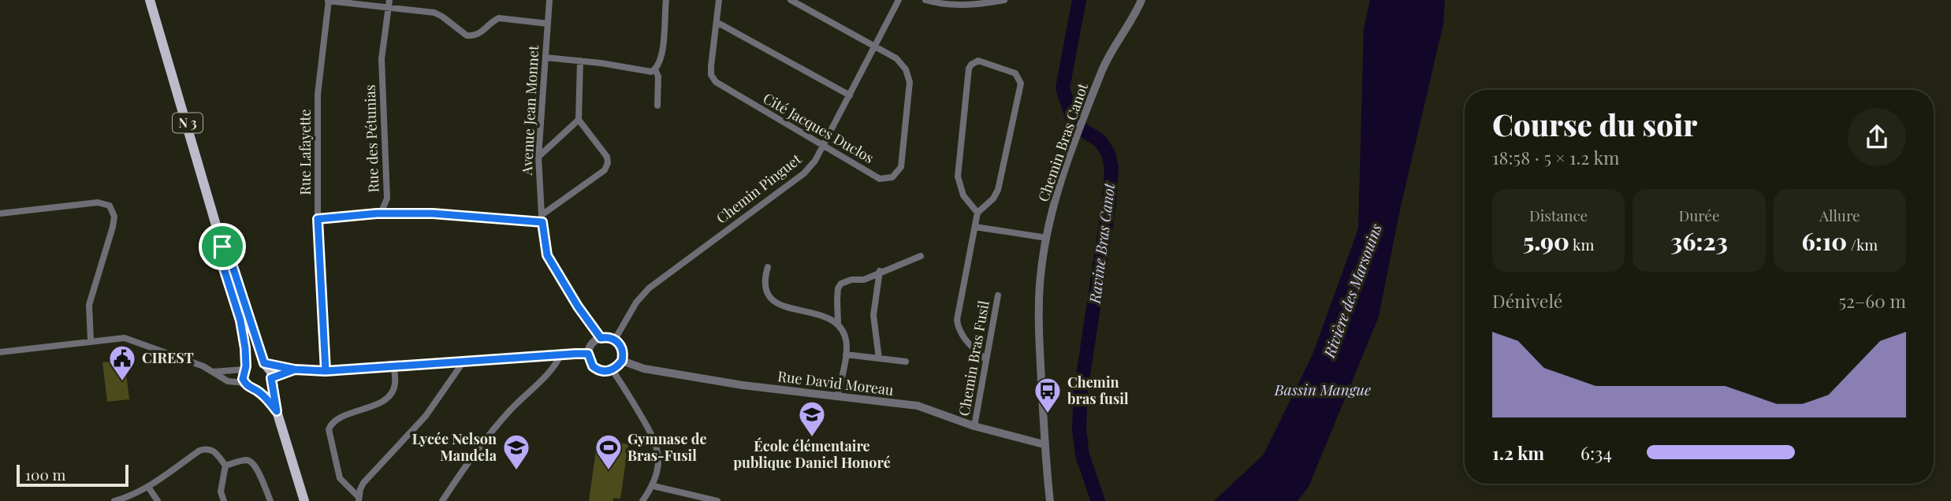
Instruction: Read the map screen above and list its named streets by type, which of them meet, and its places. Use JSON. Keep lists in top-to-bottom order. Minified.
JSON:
{"streets":{"main road":["N 3"],"street":["Avenue Jean Monnet","Cité Jacques Duclos","Rue des Pétunias","Chemin Bras Canot","Rue Lafayette","Chemin Pinguet","Chemin Bras Fusil","Rue David Moreau"]},"crossings":[["Avenue Jean Monnet","Chemin Pinguet"],["Avenue Jean Monnet","Rue David Moreau"],["Cité Jacques Duclos","Chemin Pinguet"],["Chemin Bras Canot","Rue David Moreau"],["Chemin Pinguet","Rue David Moreau"],["Chemin Bras Fusil","Rue David Moreau"]],"water":["Ravine Bras Canot","Rivière des Marsouins","Bassin Mangue"],"places":{"public building":["CIREST"],"bus stop":["Chemin bras fusil"],"school or university":["École élémentaire publique Daniel Honoré","Lycée Nelson Mandela"],"sports":["Gymnase de Bras-Fusil"]},"scale_bar":"100 m","page":{"heading":["Course du soir","18:58 · 5 × 1.2 km"],"stats":[["Distance","5.90 km"],["Durée","36:23"],["Allure","6:10 /km"]],"chart":["Dénivelé","52–60 m"],"list":[{"name":"1.2 km","note":"6:34"}],"scale":"100 m"}}
